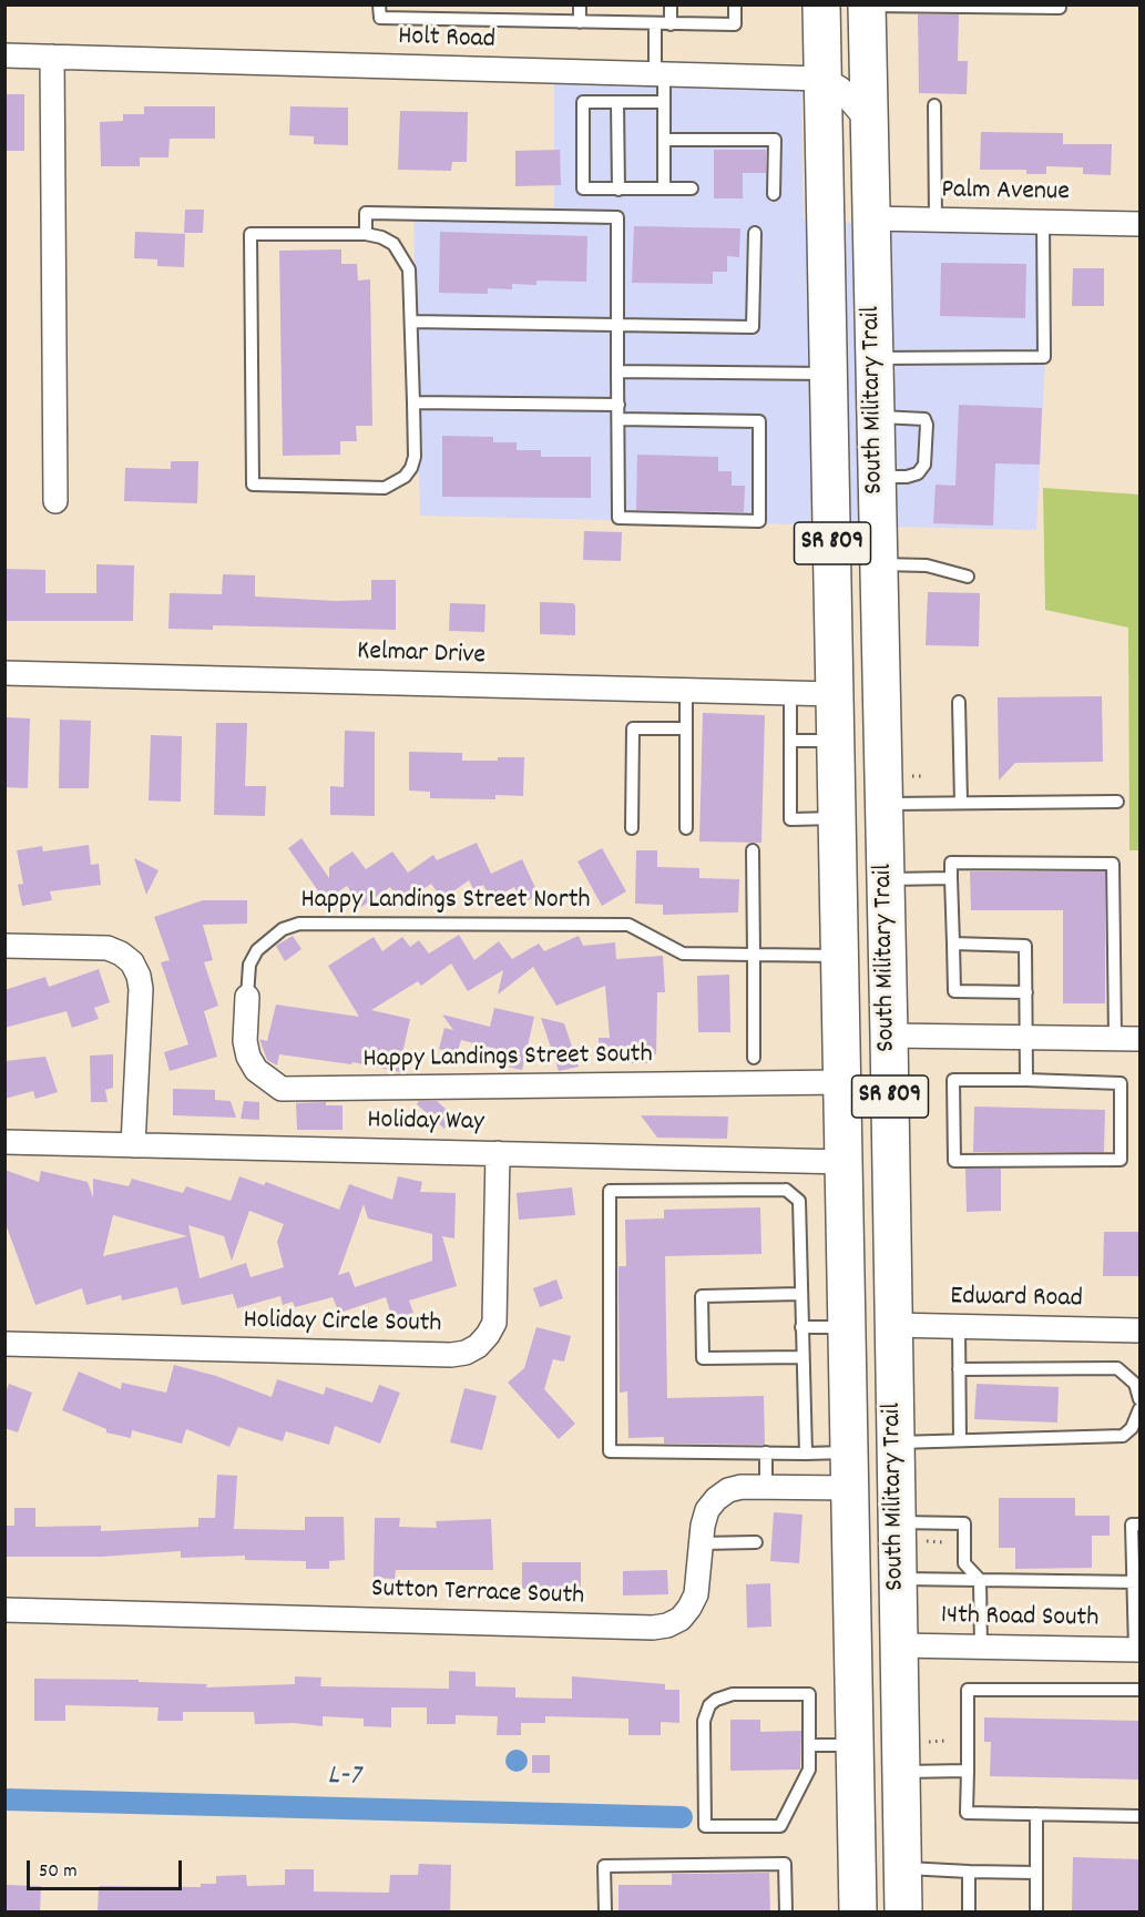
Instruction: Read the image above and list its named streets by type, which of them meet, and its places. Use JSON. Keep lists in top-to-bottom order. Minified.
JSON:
{"streets":{"main road":["South Military Trail","SR 809"],"street":["Holt Road","Palm Avenue","Kelmar Drive","Happy Landings Street South","Holiday Way","Edward Road","Holiday Circle South","Sutton Terrace South","14th Road South"],"lane":["Happy Landings Street North"]},"crossings":[["Holt Road","South Military Trail"],["Palm Avenue","South Military Trail"],["South Military Trail","Kelmar Drive"],["South Military Trail","Happy Landings Street South"],["South Military Trail","Holiday Way"],["South Military Trail","Edward Road"],["South Military Trail","Sutton Terrace South"],["South Military Trail","14th Road South"],["Happy Landings Street North","Happy Landings Street South"],["Holiday Way","Holiday Circle South"]],"water":["L-7"],"scale_bar":"50 m"}
